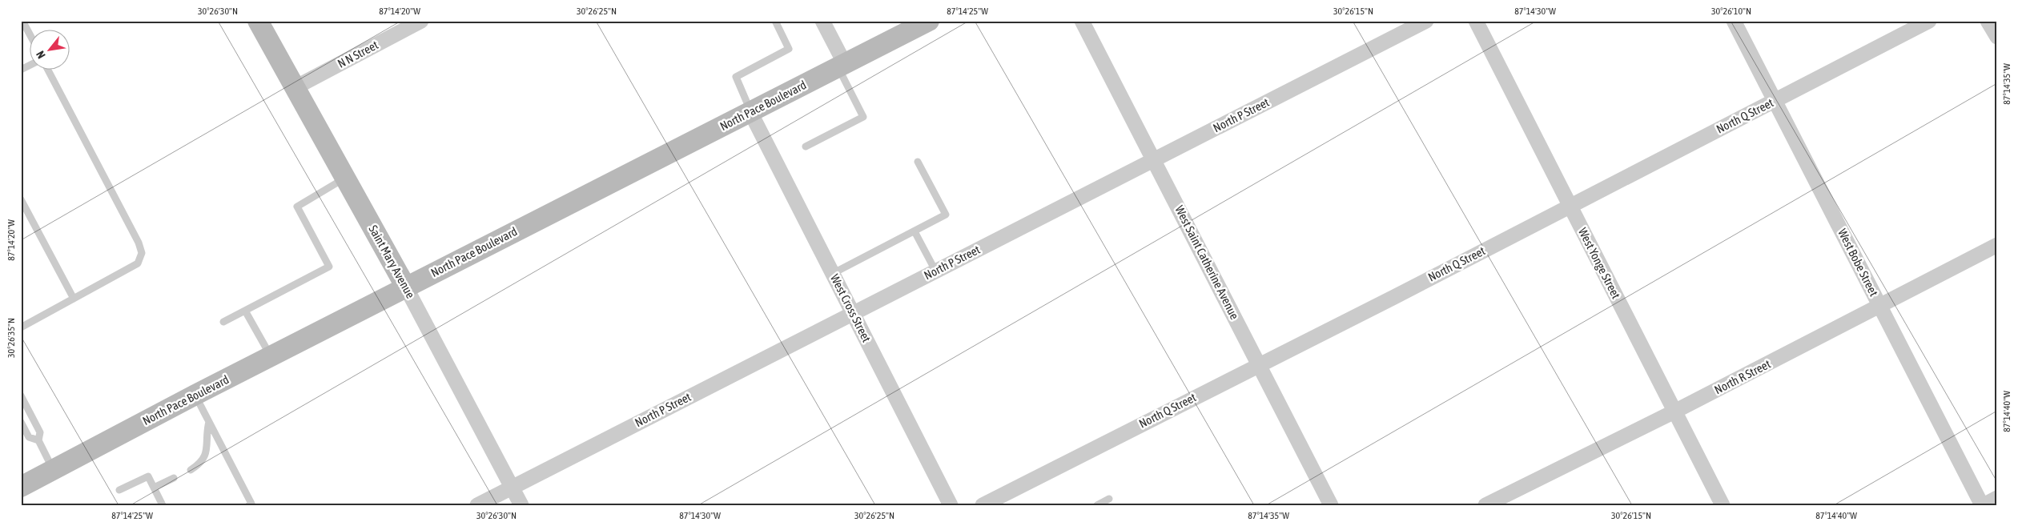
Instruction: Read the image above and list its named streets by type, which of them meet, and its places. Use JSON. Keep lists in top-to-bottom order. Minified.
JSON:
{"streets":{"main road":["North Pace Boulevard","Saint Mary Avenue"],"street":["N N Street","North P Street","North Q Street","West Saint Catherine Avenue","West Bobe Street","West Yonge Street","West Cross Street","North R Street"]},"crossings":[["N N Street","Saint Mary Avenue"],["North Pace Boulevard","Saint Mary Avenue"],["North Pace Boulevard","West Cross Street"],["North P Street","Saint Mary Avenue"],["North P Street","West Saint Catherine Avenue"],["North P Street","West Cross Street"],["North Q Street","West Saint Catherine Avenue"],["North Q Street","West Bobe Street"],["North Q Street","West Yonge Street"],["West Bobe Street","North R Street"],["West Yonge Street","North R Street"]],"north":"bottom left","coordinates":["30°26'30\"N","87°14'20\"W","30°26'25\"N","87°14'25\"W","30°26'15\"N","87°14'30\"W","30°26'10\"N","87°14'35\"W","30°26'35\"N","87°14'40\"W"]}
